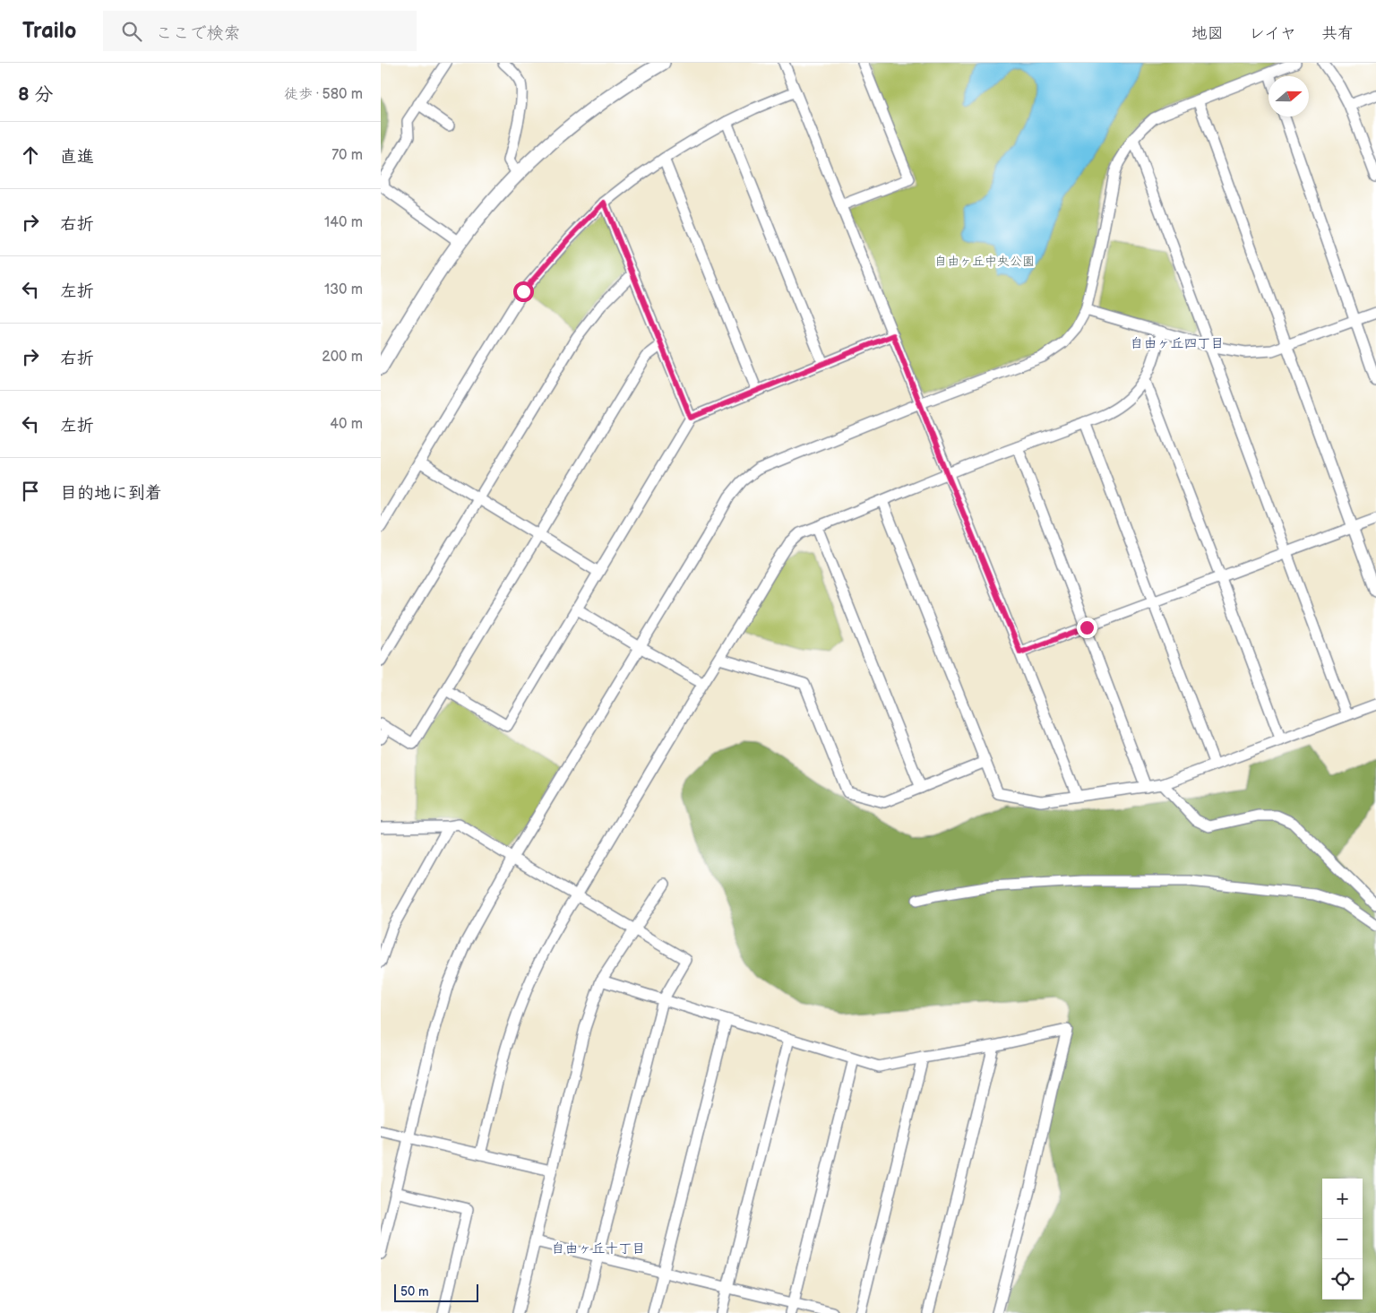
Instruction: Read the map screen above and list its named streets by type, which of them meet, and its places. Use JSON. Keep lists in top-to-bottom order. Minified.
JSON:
{"districts":["自由ヶ丘四丁目","自由ヶ丘十丁目"],"parks":["自由ヶ丘中央公園"],"scale_bar":"50 m","north":"right","page":{"header":"Trailo","search":"ここで検索","nav":["地図","レイヤ","共有"],"heading":["8 分","徒歩 · 580 m"],"list":[["直進","70 m"],["右折","140 m"],["左折","130 m"],["右折","200 m"],["左折","40 m"],"目的地に到着"],"map_buttons":["+","−"],"scale":"50 m"}}
